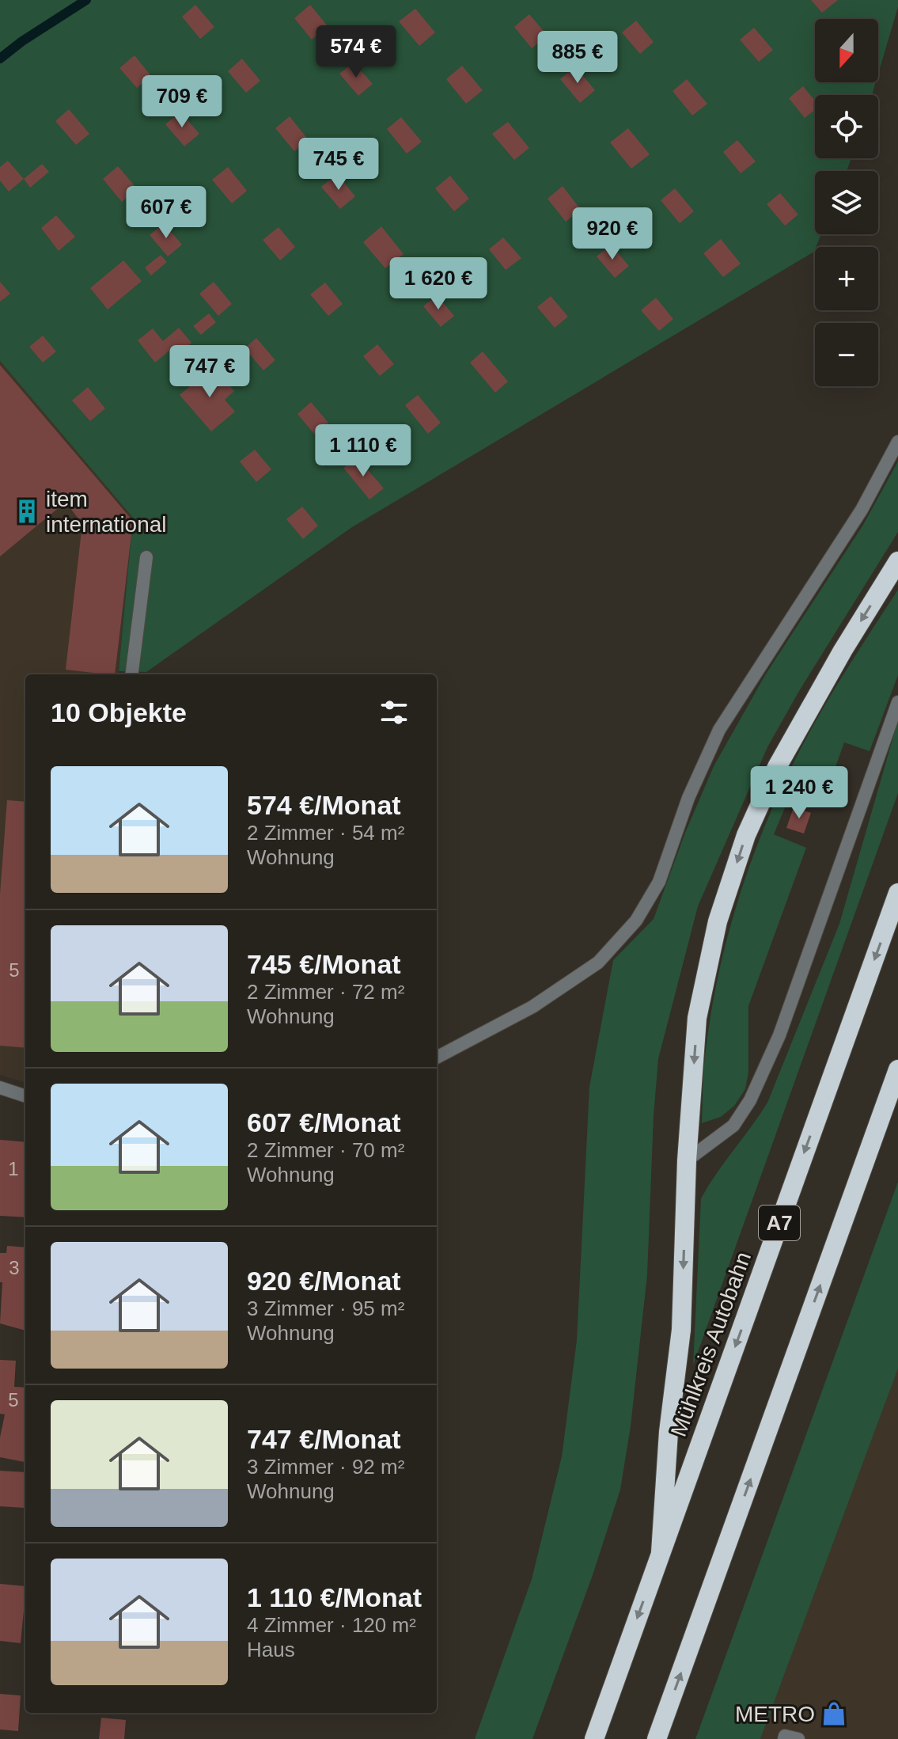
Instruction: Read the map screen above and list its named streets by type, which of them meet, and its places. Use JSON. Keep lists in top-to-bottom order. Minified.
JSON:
{"streets":{"highway":["A7","Mühlkreis Autobahn"]},"places":{"building":["item international"],"shop":["METRO"]},"house_numbers":["5","1","3","5"],"north":"bottom","page":{"map_buttons":["+","−"],"price":["574 €","885 €","709 €","745 €","607 €","920 €","1 620 €","747 €","1 110 €","1 240 €"],"heading":"10 Objekte","list":[{"name":"574 €/Monat","note":"2 Zimmer · 54 m² · Wohnung"},{"name":"745 €/Monat","note":"2 Zimmer · 72 m² · Wohnung"},{"name":"607 €/Monat","note":"2 Zimmer · 70 m² · Wohnung"},{"name":"920 €/Monat","note":"3 Zimmer · 95 m² · Wohnung"},{"name":"747 €/Monat","note":"3 Zimmer · 92 m² · Wohnung"},{"name":"1 110 €/Monat","note":"4 Zimmer · 120 m² · Haus"}]}}
